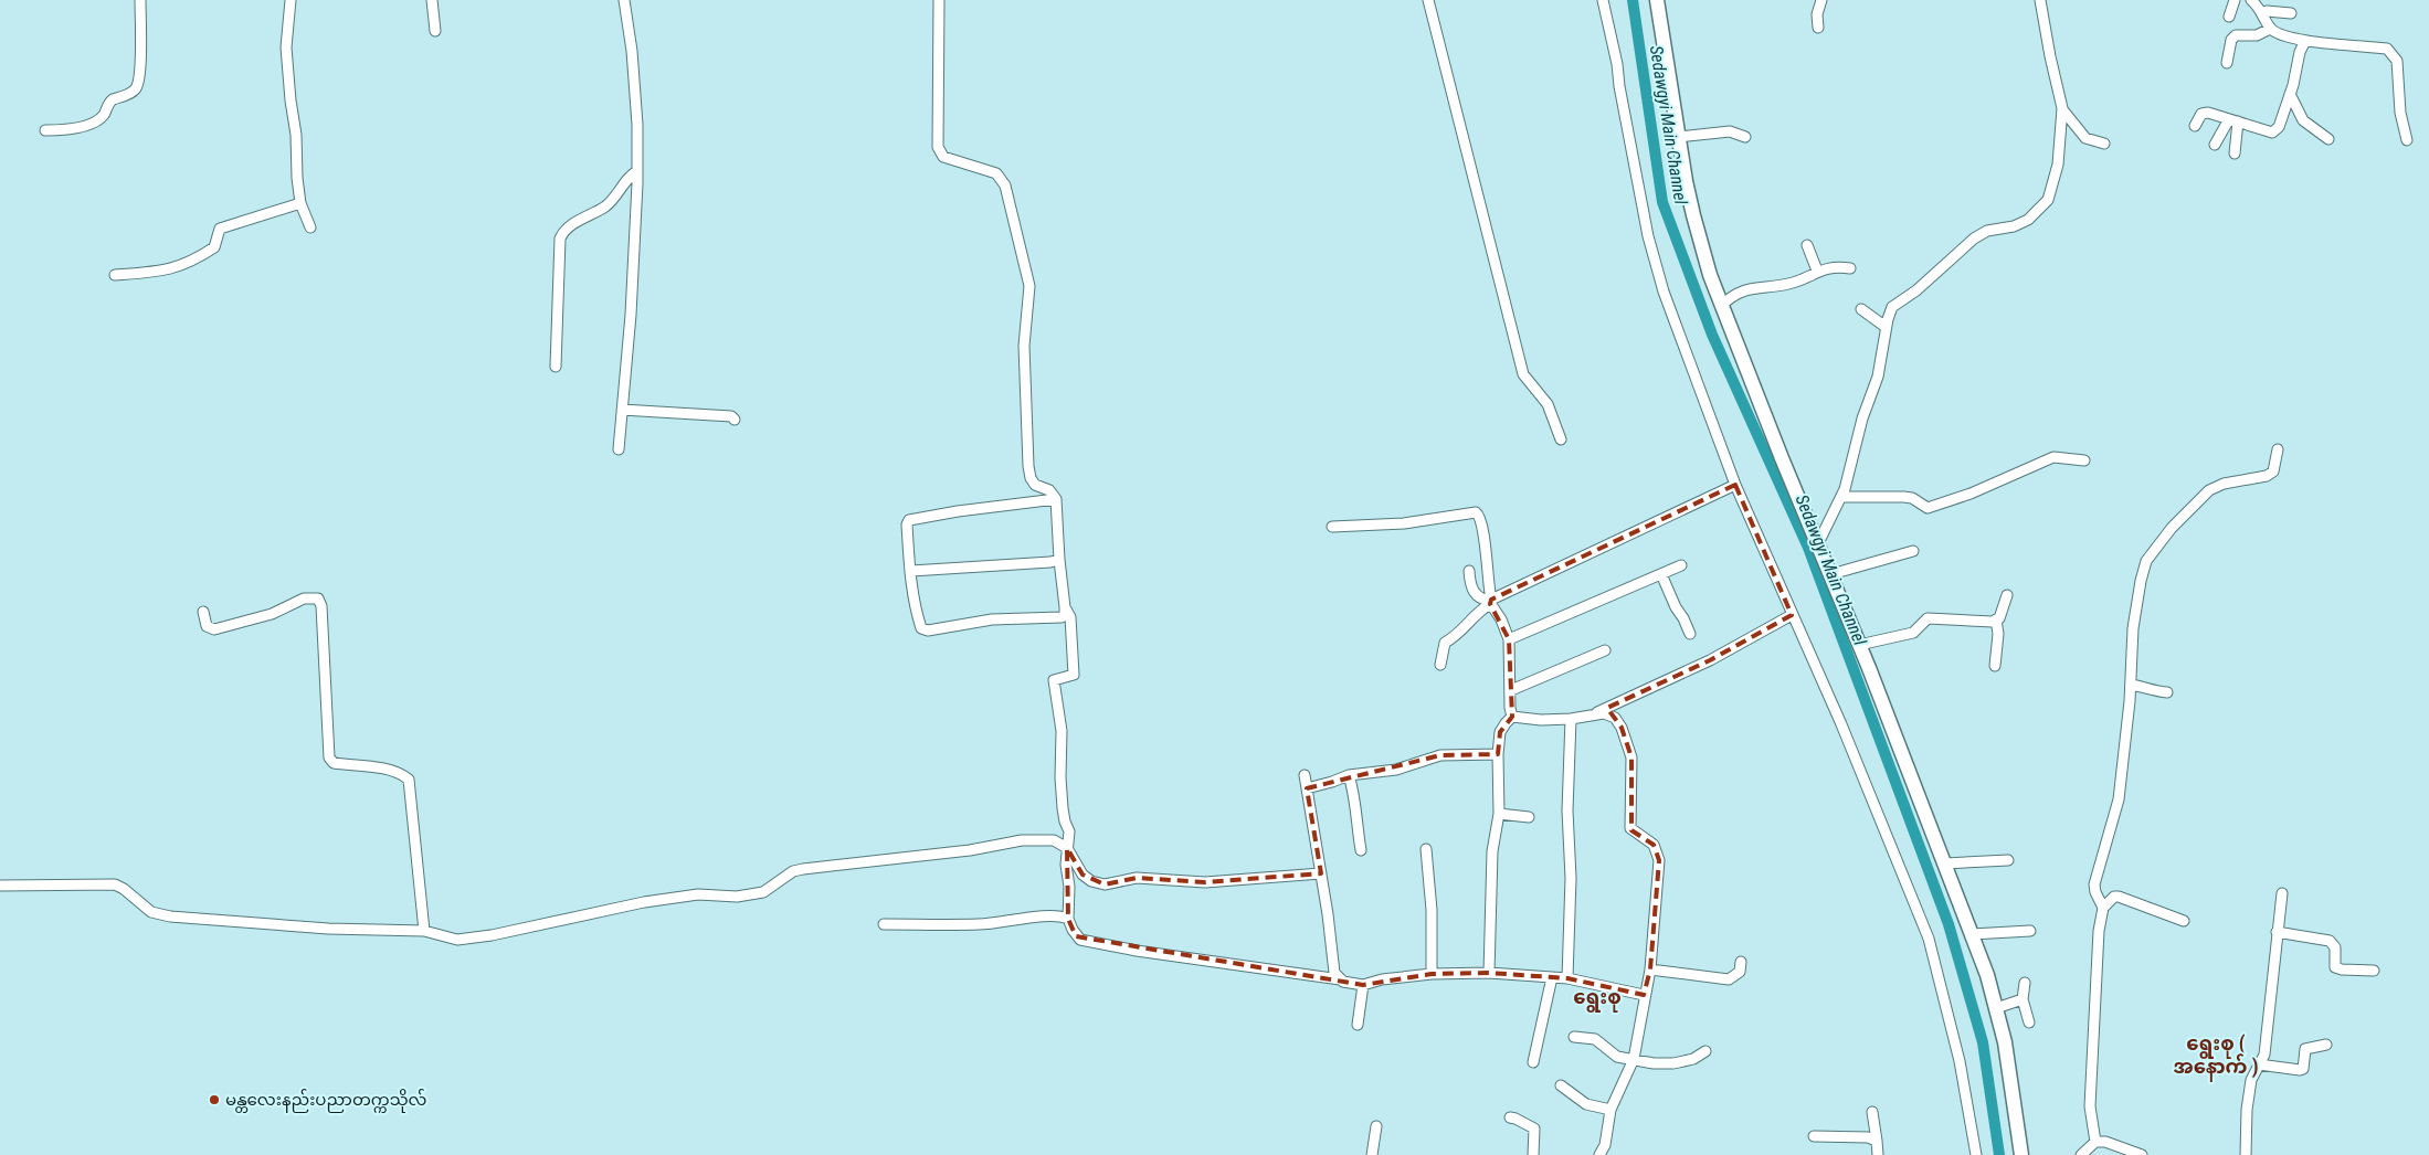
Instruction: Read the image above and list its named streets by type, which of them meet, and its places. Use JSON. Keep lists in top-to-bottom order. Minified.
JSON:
{"districts":["ရွေးစု","ရွေးစု ( အနောက် )"],"water":["Sedawgyi Main Channel"],"places":["မန္တလေးနည်းပညာတက္ကသိုလ်"]}
